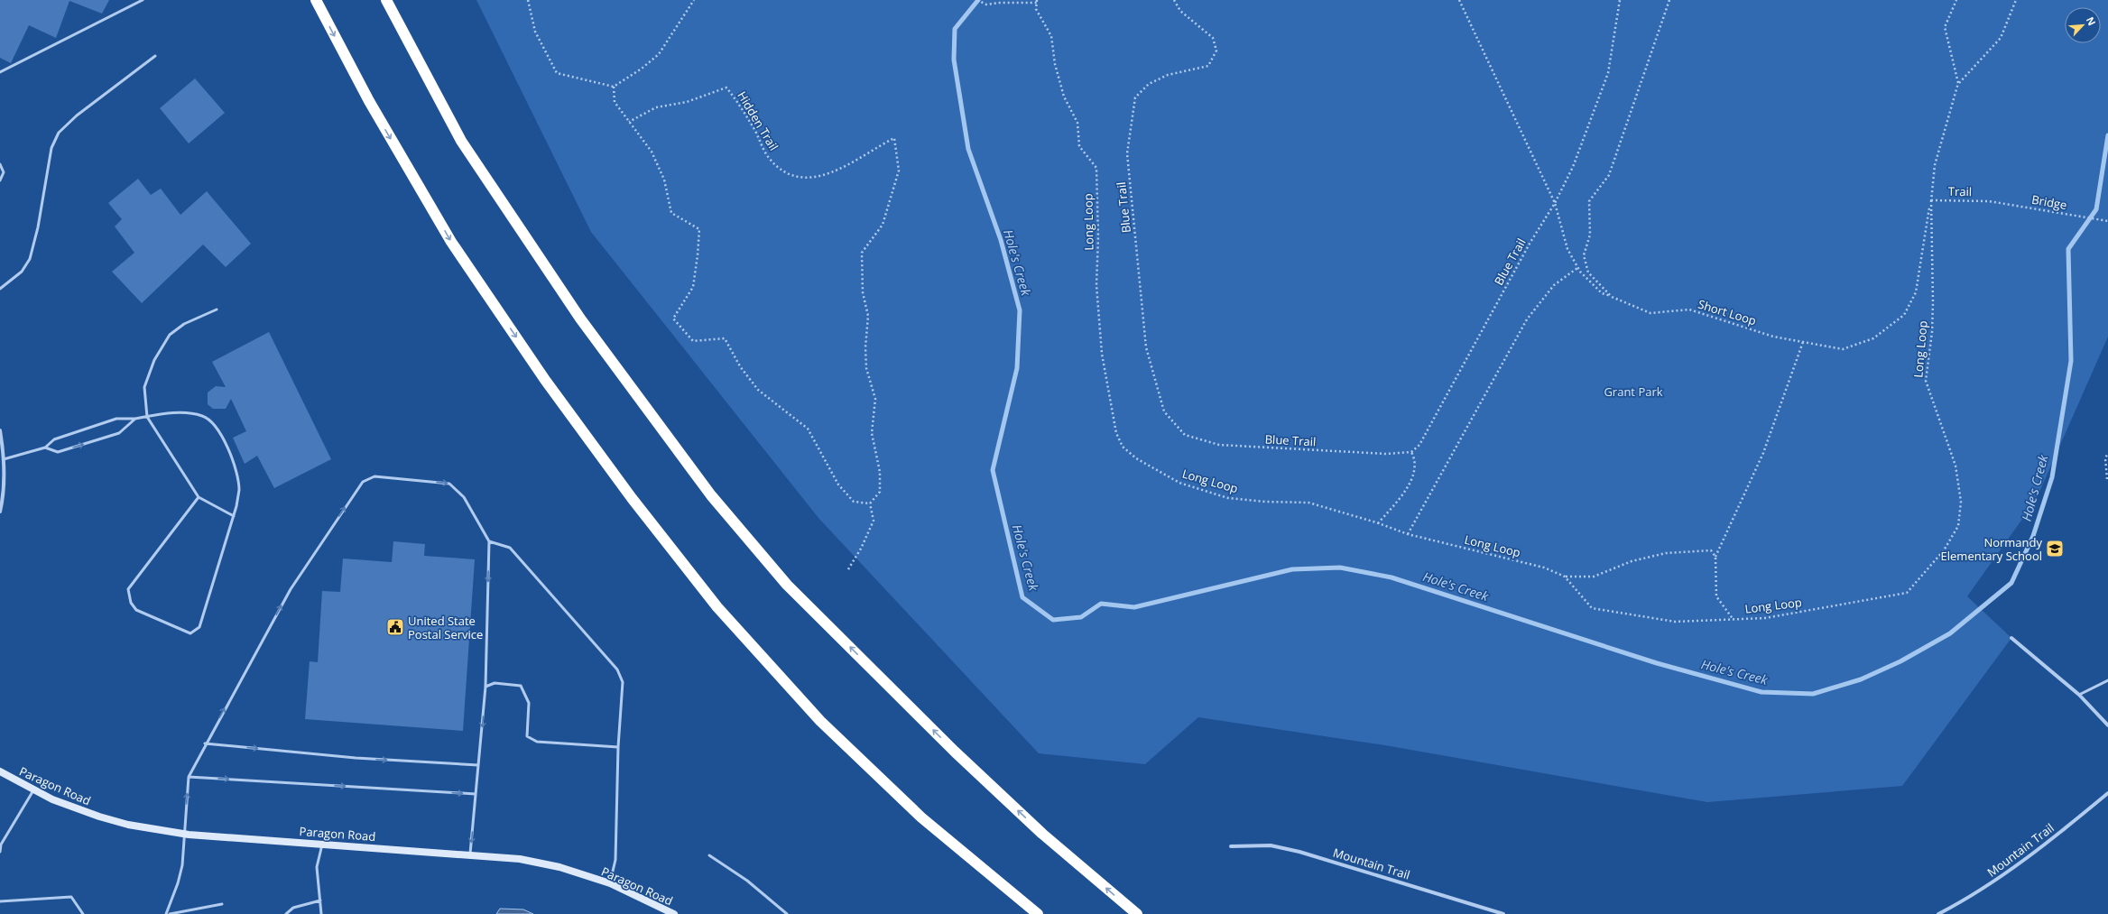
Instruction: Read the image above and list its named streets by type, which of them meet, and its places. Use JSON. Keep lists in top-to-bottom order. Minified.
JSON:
{"streets":{"street":["Paragon Road","Mountain Trail"],"path":["Hidden Trail","Trail","Bridge","Blue Trail","Long Loop","Short Loop"]},"crossings":[["Trail","Bridge"],["Trail","Long Loop"],["Trail","Short Loop"],["Long Loop","Short Loop"]],"water":["Hole's Creek"],"parks":["Grant Park"],"places":{"school or university":["Normandy Elementary School"],"public building":["United State Postal Service"]},"north":"top right"}
